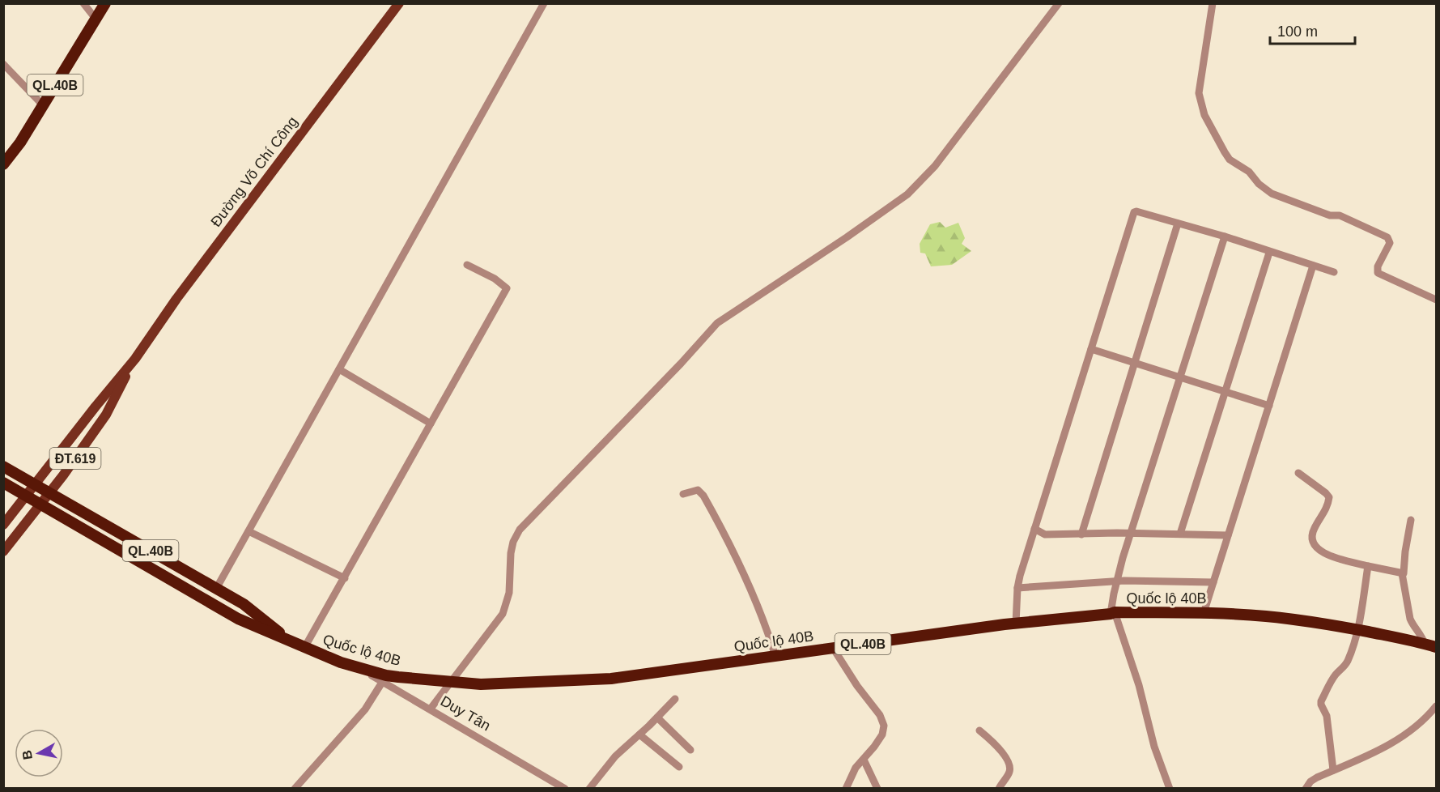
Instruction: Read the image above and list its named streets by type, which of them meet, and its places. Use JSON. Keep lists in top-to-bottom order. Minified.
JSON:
{"streets":{"highway":["QL.40B","Quốc lộ 40B"],"main road":["Đường Võ Chí Công","ĐT.619"],"street":["Duy Tân"]},"crossings":[["Đường Võ Chí Công","Quốc lộ 40B"],["Quốc lộ 40B","Duy Tân"]],"scale_bar":"100 m","north":"left"}
